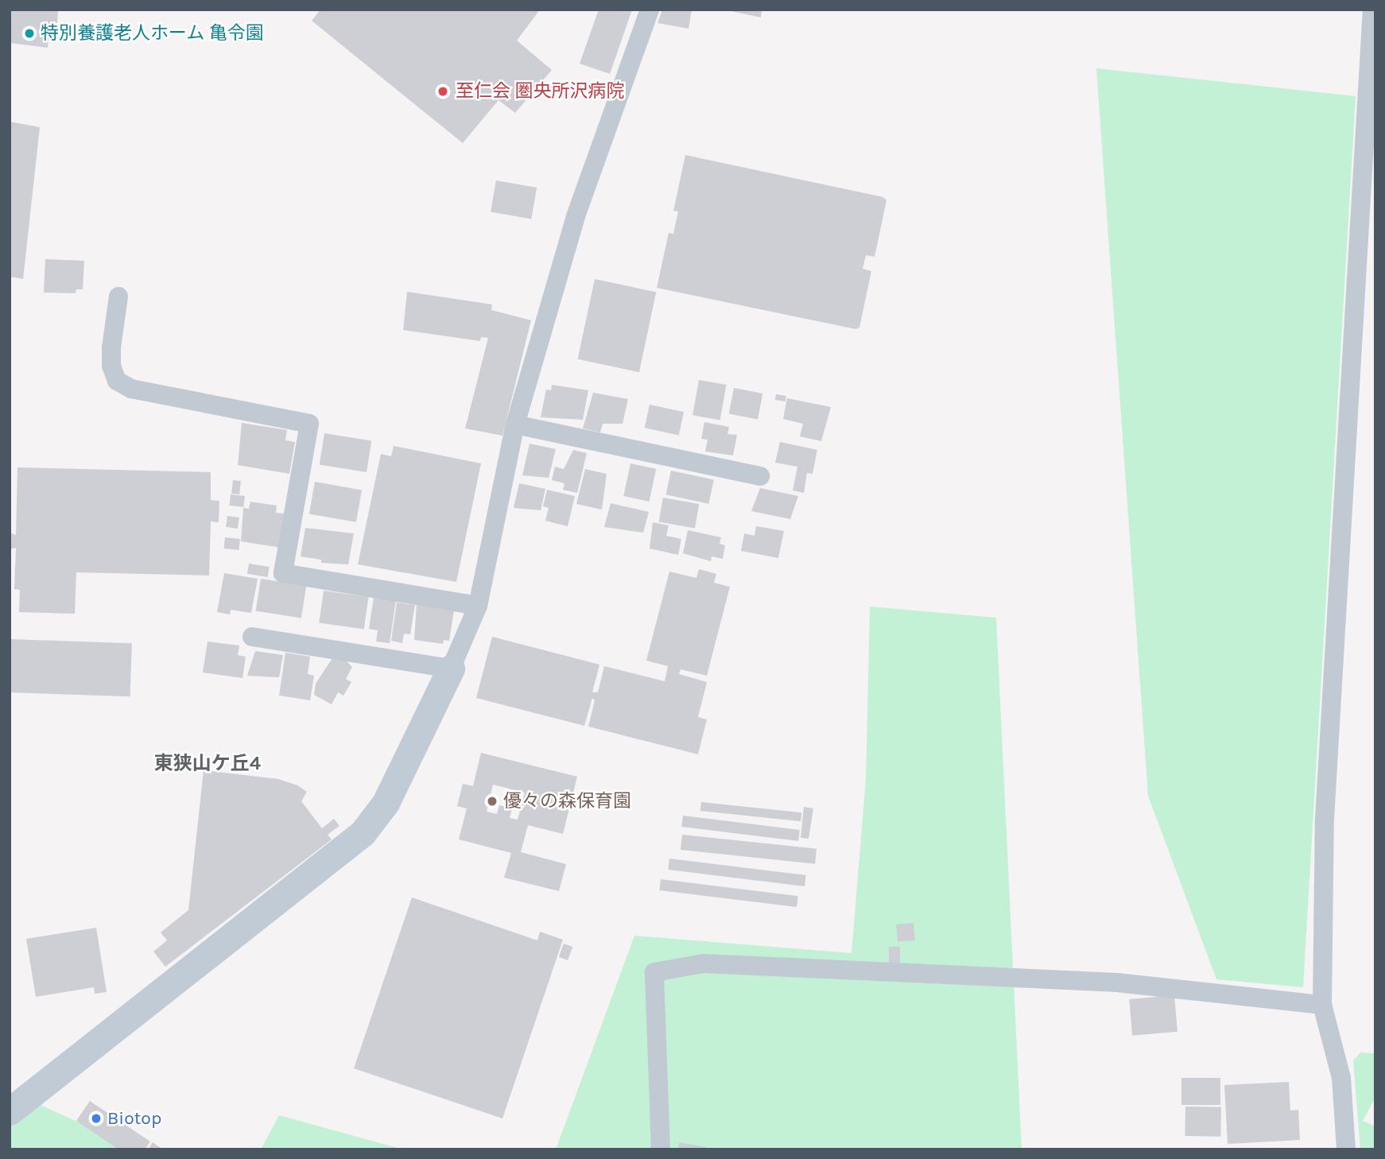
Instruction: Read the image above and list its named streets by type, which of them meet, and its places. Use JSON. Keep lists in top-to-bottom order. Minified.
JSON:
{"districts":["東狭山ケ丘4"],"places":["特別養護老人ホーム 亀令園","至仁会 圏央所沢病院","優々の森保育園","Biotop"]}
